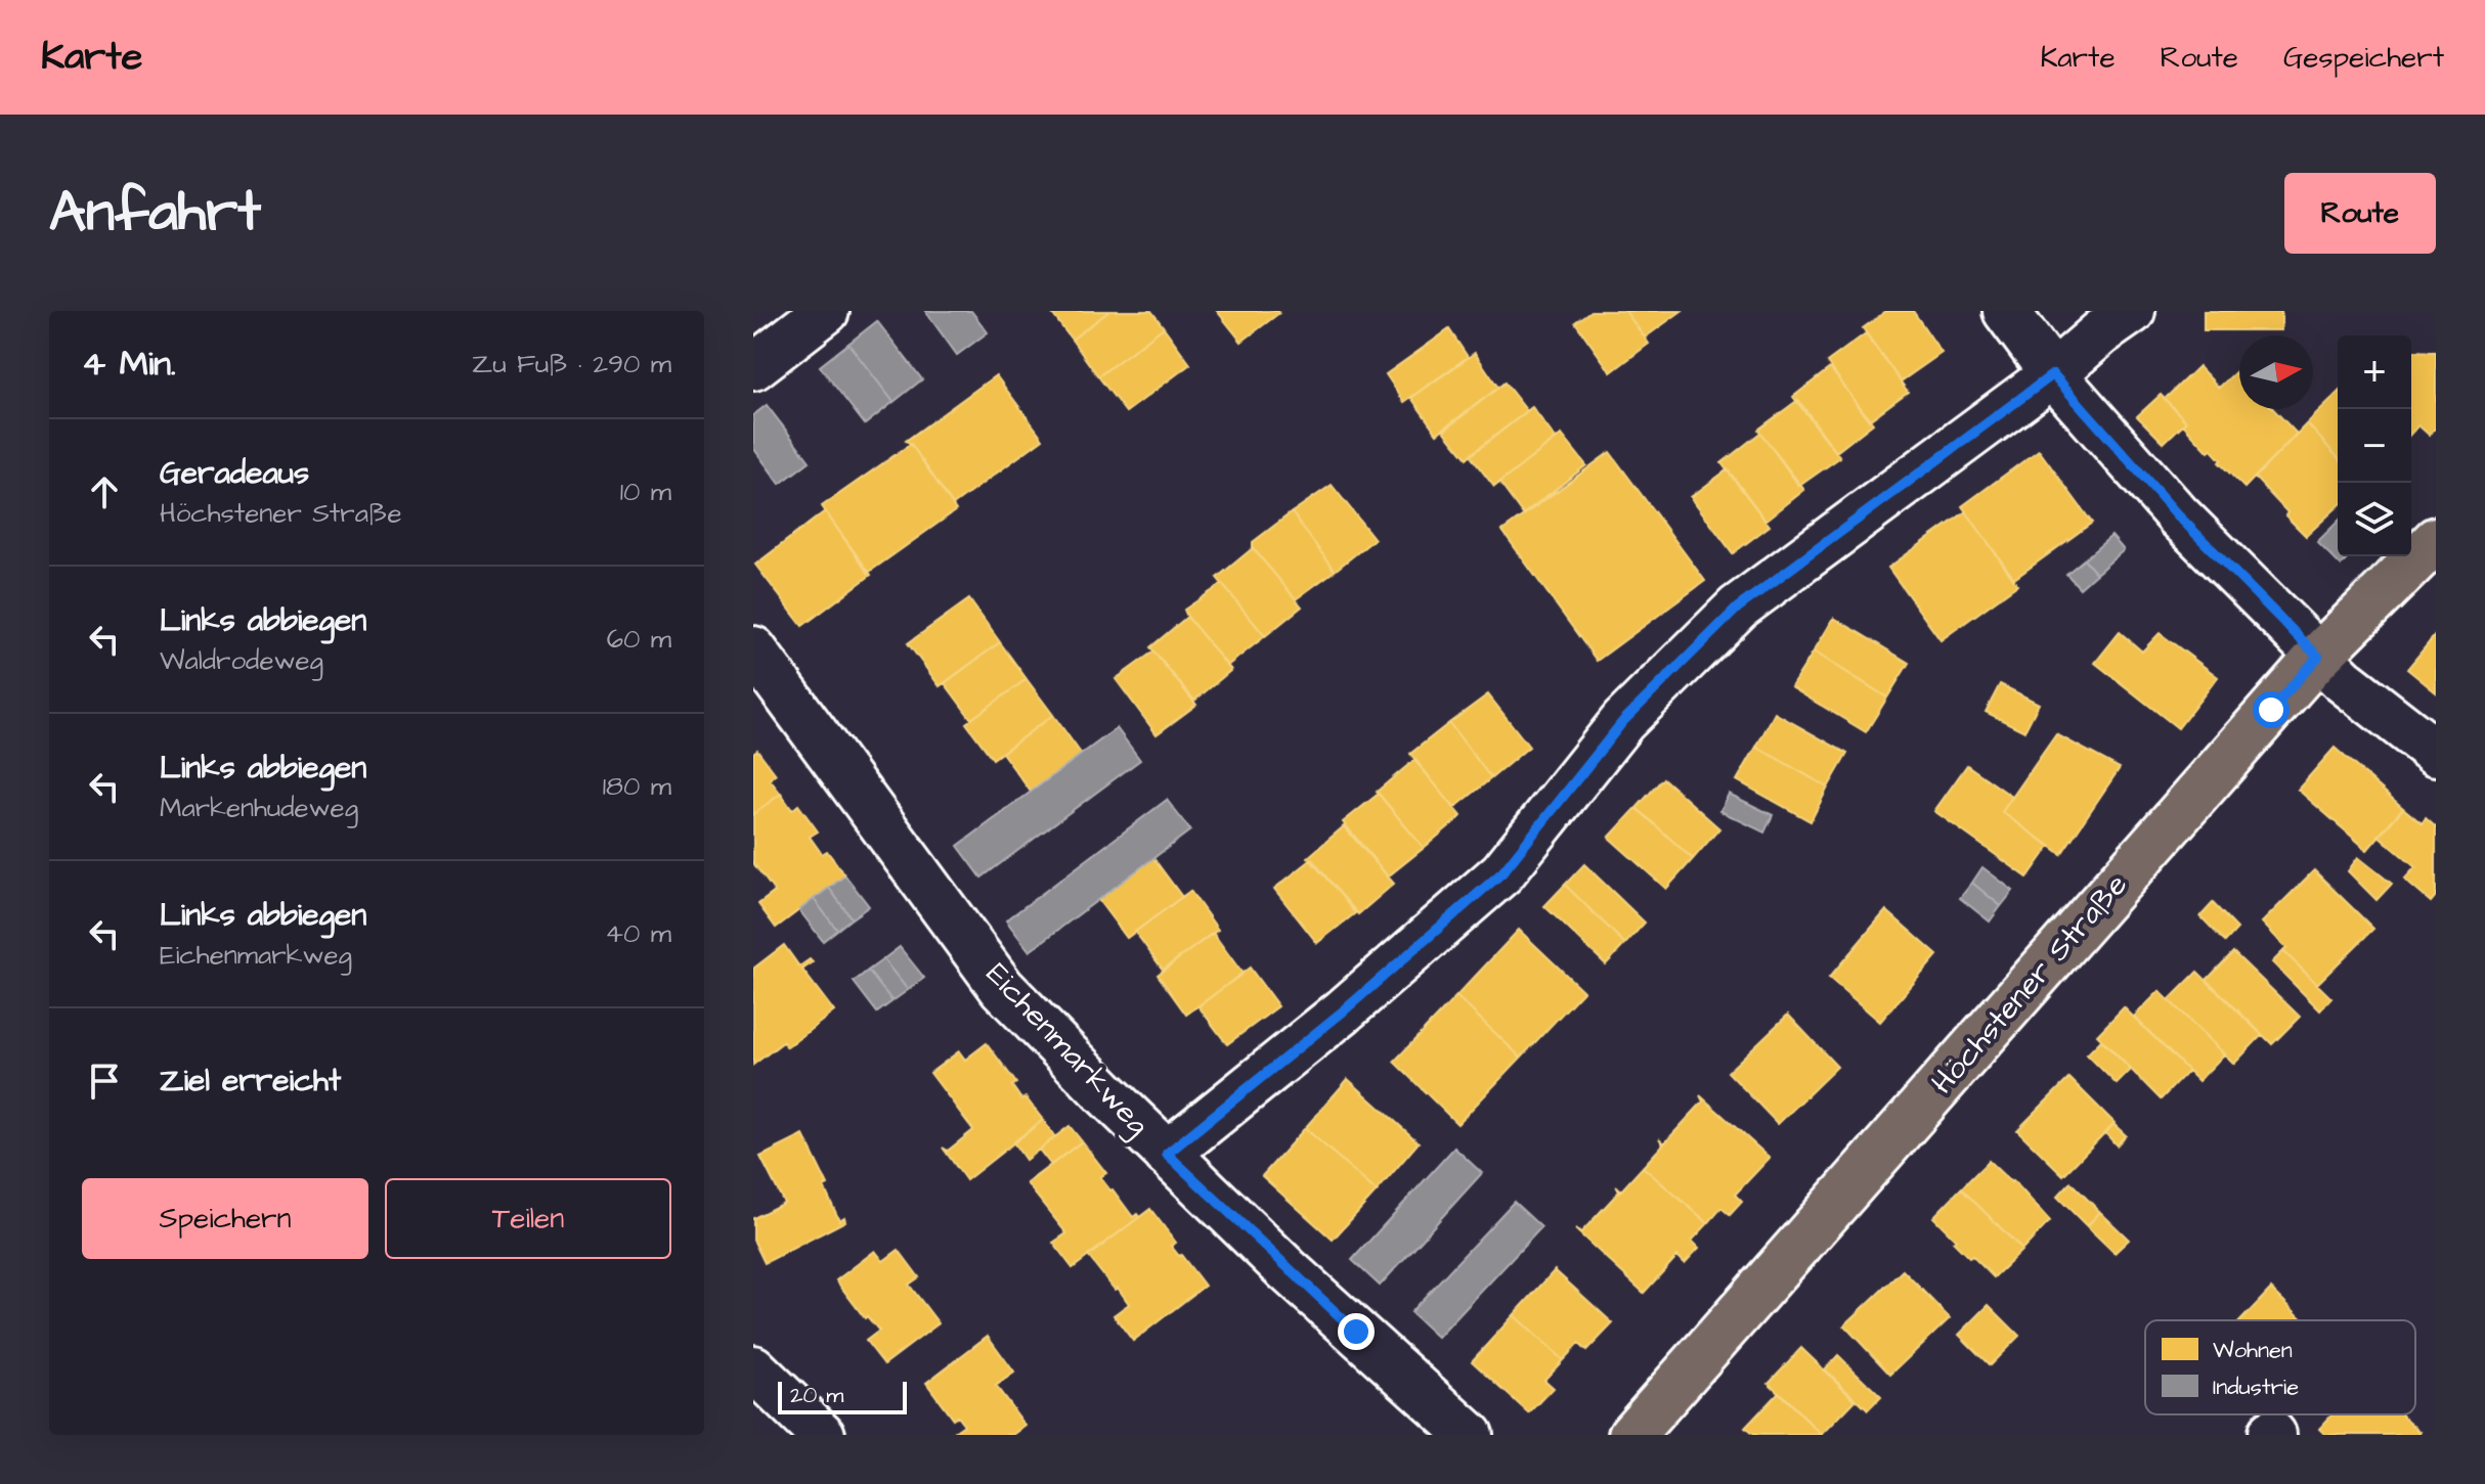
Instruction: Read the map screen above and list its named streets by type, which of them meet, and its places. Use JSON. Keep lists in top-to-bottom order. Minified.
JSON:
{"streets":{"main road":["Höchstener Straße"],"street":["Eichenmarkweg"]},"legend":["Wohnen","Industrie"],"scale_bar":"20 m","north":"right","page":{"header":"Karte","nav":["Karte","Route","Gespeichert"],"title":"Anfahrt","buttons":["Route",["Speichern","Teilen"]],"heading":["4 Min.","Zu Fuß · 290 m"],"map_buttons":["+","−"],"list":[["Geradeaus","Höchstener Straße","10 m"],["Links abbiegen","Waldrodeweg","60 m"],["Links abbiegen","Markenhudeweg","180 m"],["Links abbiegen","Eichenmarkweg","40 m"],"Ziel erreicht"],"scale":"20 m"}}
